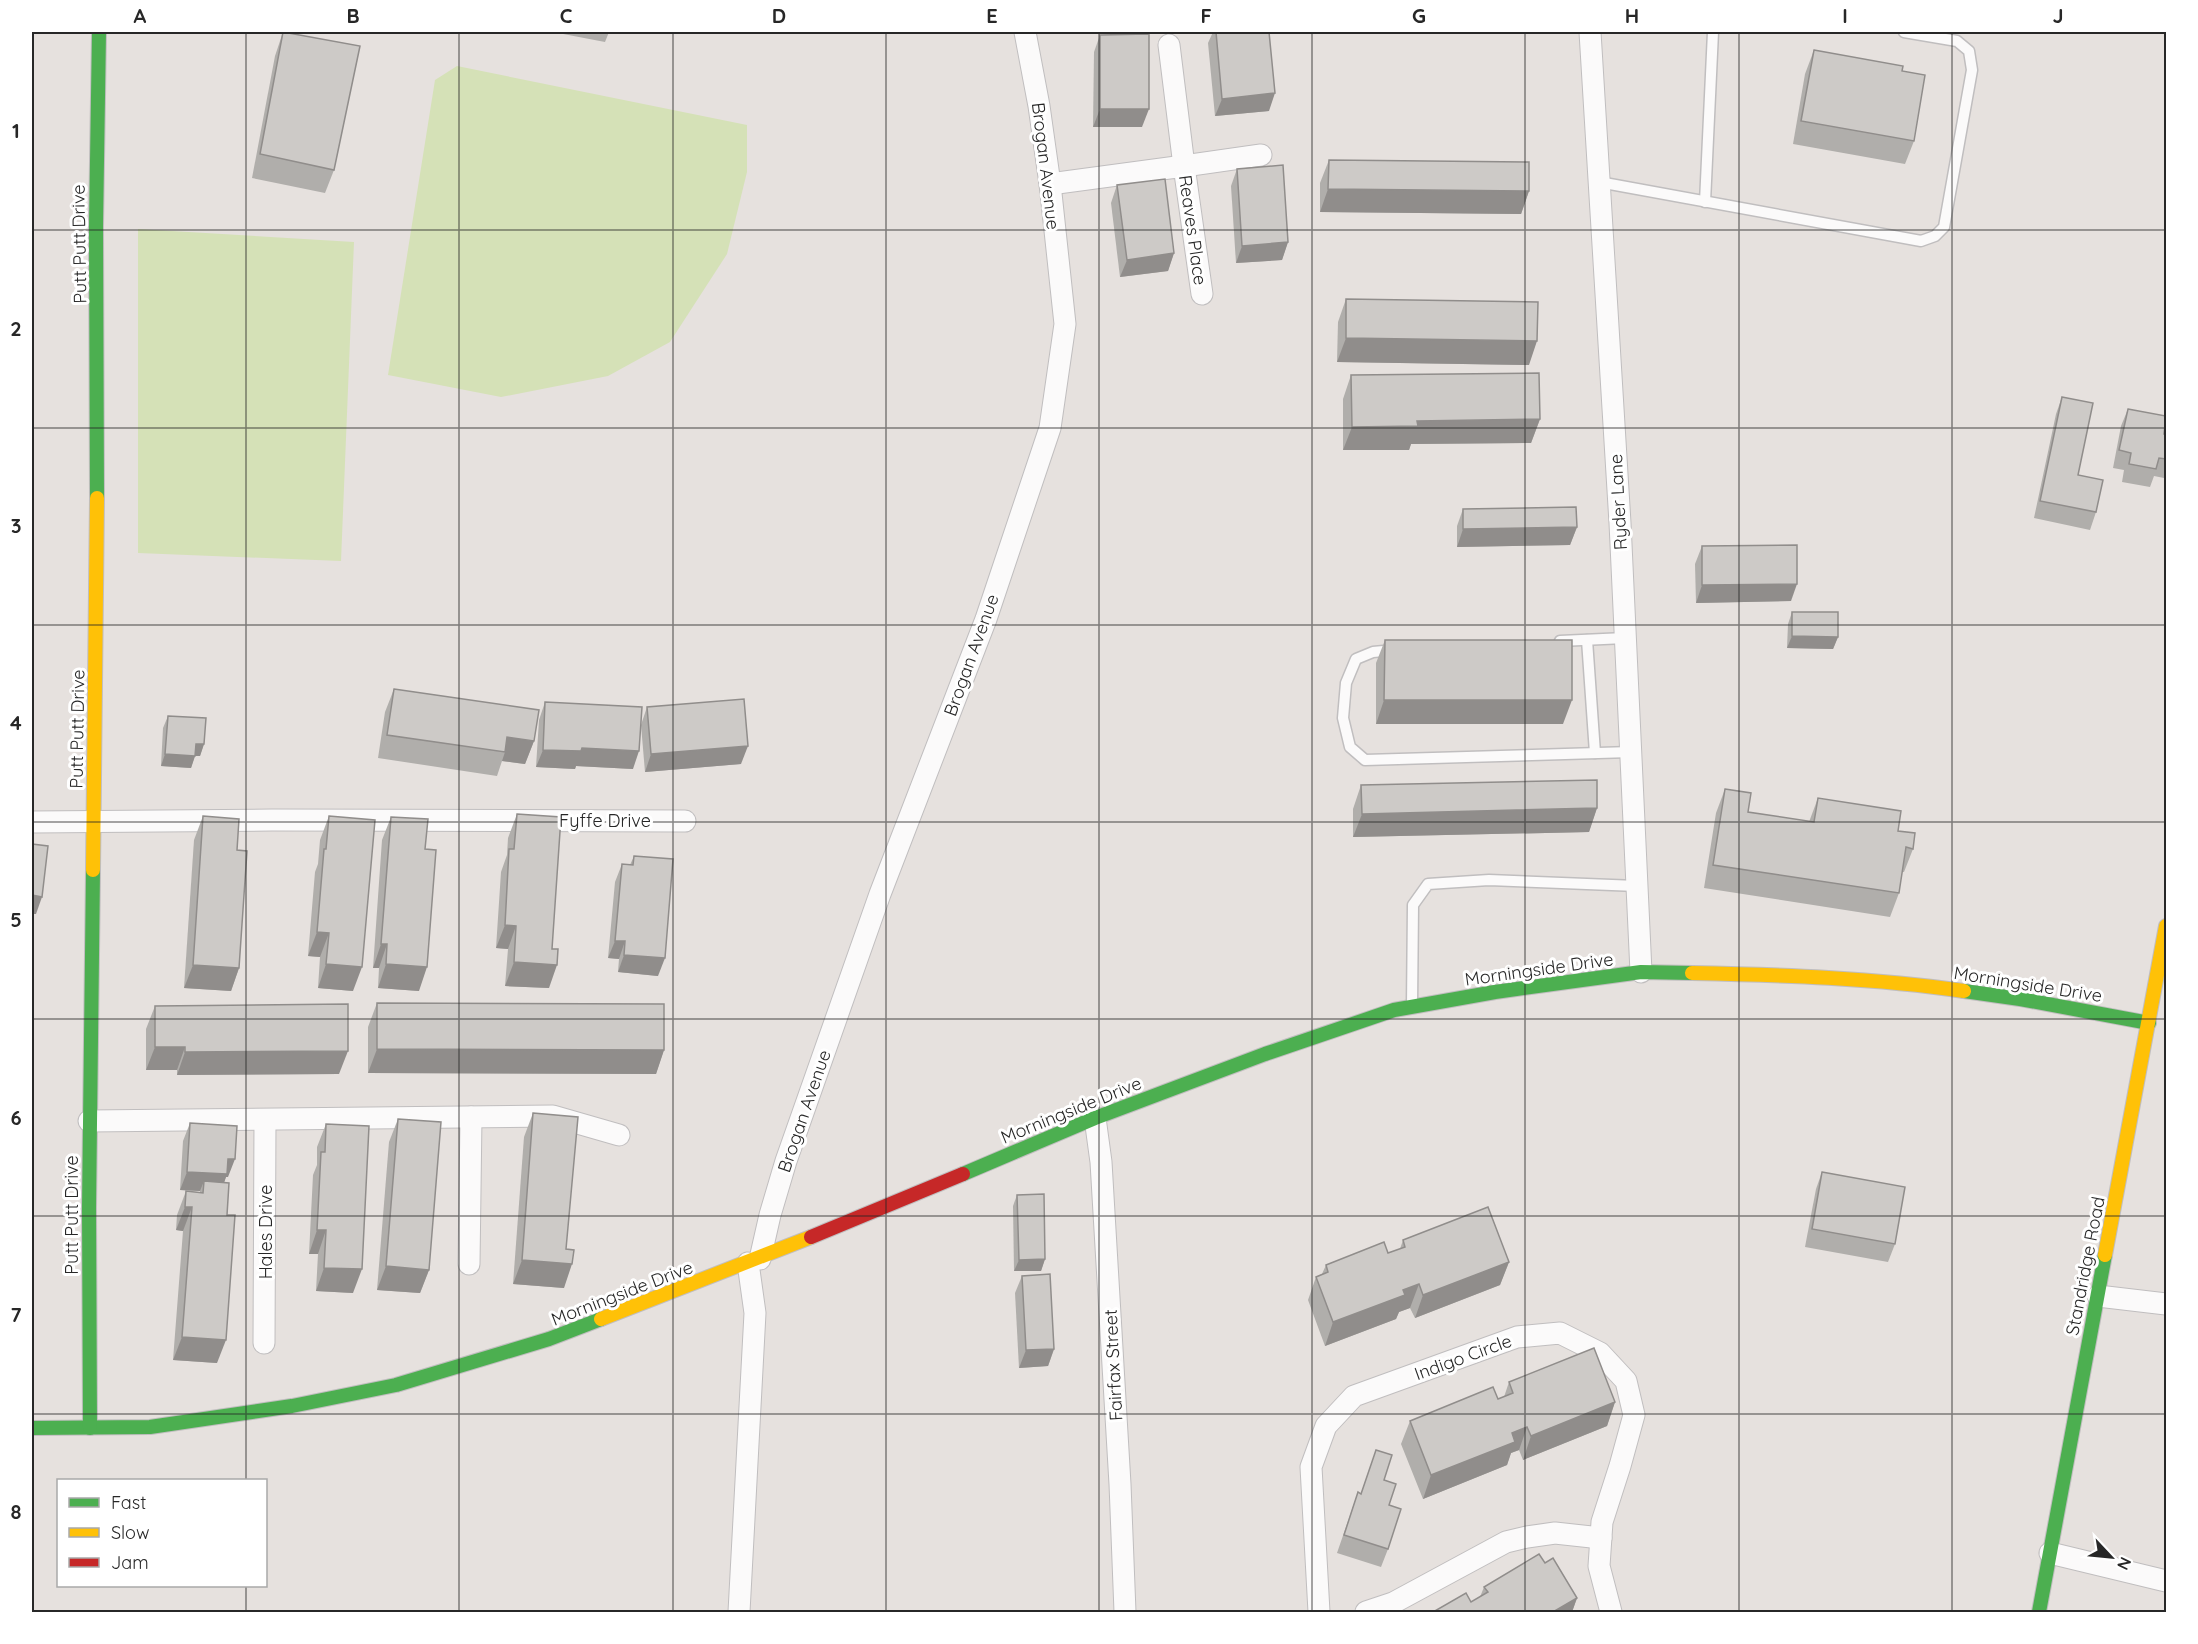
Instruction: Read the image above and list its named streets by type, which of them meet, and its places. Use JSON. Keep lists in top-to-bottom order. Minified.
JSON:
{"streets":{"street":["Brogan Avenue","Reaves Place","Putt Putt Drive","Ryder Lane","Fyffe Drive","Morningside Drive","Hales Drive","Standridge Road","Indigo Circle","Fairfax Street"]},"crossings":[["Brogan Avenue","Reaves Place"],["Brogan Avenue","Morningside Drive"],["Putt Putt Drive","Fyffe Drive"],["Putt Putt Drive","Morningside Drive"],["Ryder Lane","Morningside Drive"],["Morningside Drive","Standridge Road"],["Morningside Drive","Fairfax Street"]],"legend":["Fast","Slow","Jam"],"north":"bottom right","grid":{"columns":["A","B","C","D","E","F","G","H","I","J"],"rows":["1","2","3","4","5","6","7","8"]}}
